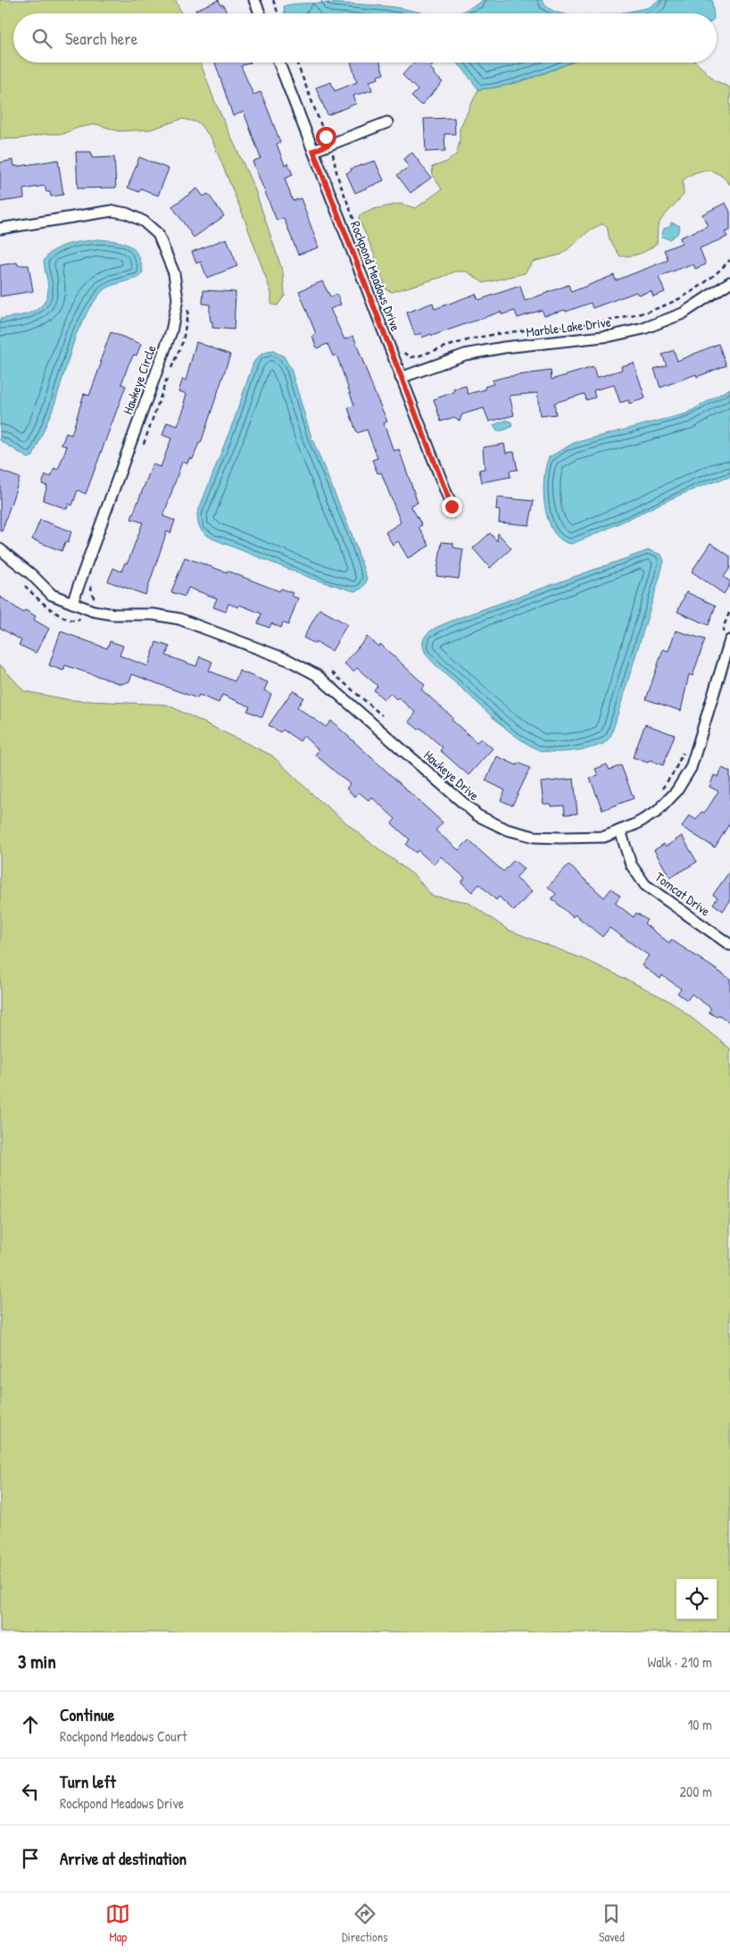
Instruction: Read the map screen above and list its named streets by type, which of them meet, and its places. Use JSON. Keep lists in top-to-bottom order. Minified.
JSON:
{"streets":{"street":["Rockpond Meadows Drive","Marble Lake Drive","Hawkeye Circle","Hawkeye Drive","Tomcat Drive"]},"crossings":[["Rockpond Meadows Drive","Marble Lake Drive"],["Hawkeye Circle","Hawkeye Drive"],["Hawkeye Drive","Tomcat Drive"]],"page":{"search":"Search here","heading":["3 min","Walk · 210 m"],"list":[["Continue","Rockpond Meadows Court","10 m"],["Turn left","Rockpond Meadows Drive","200 m"],"Arrive at destination"],"nav":["Map","Directions","Saved"]}}
